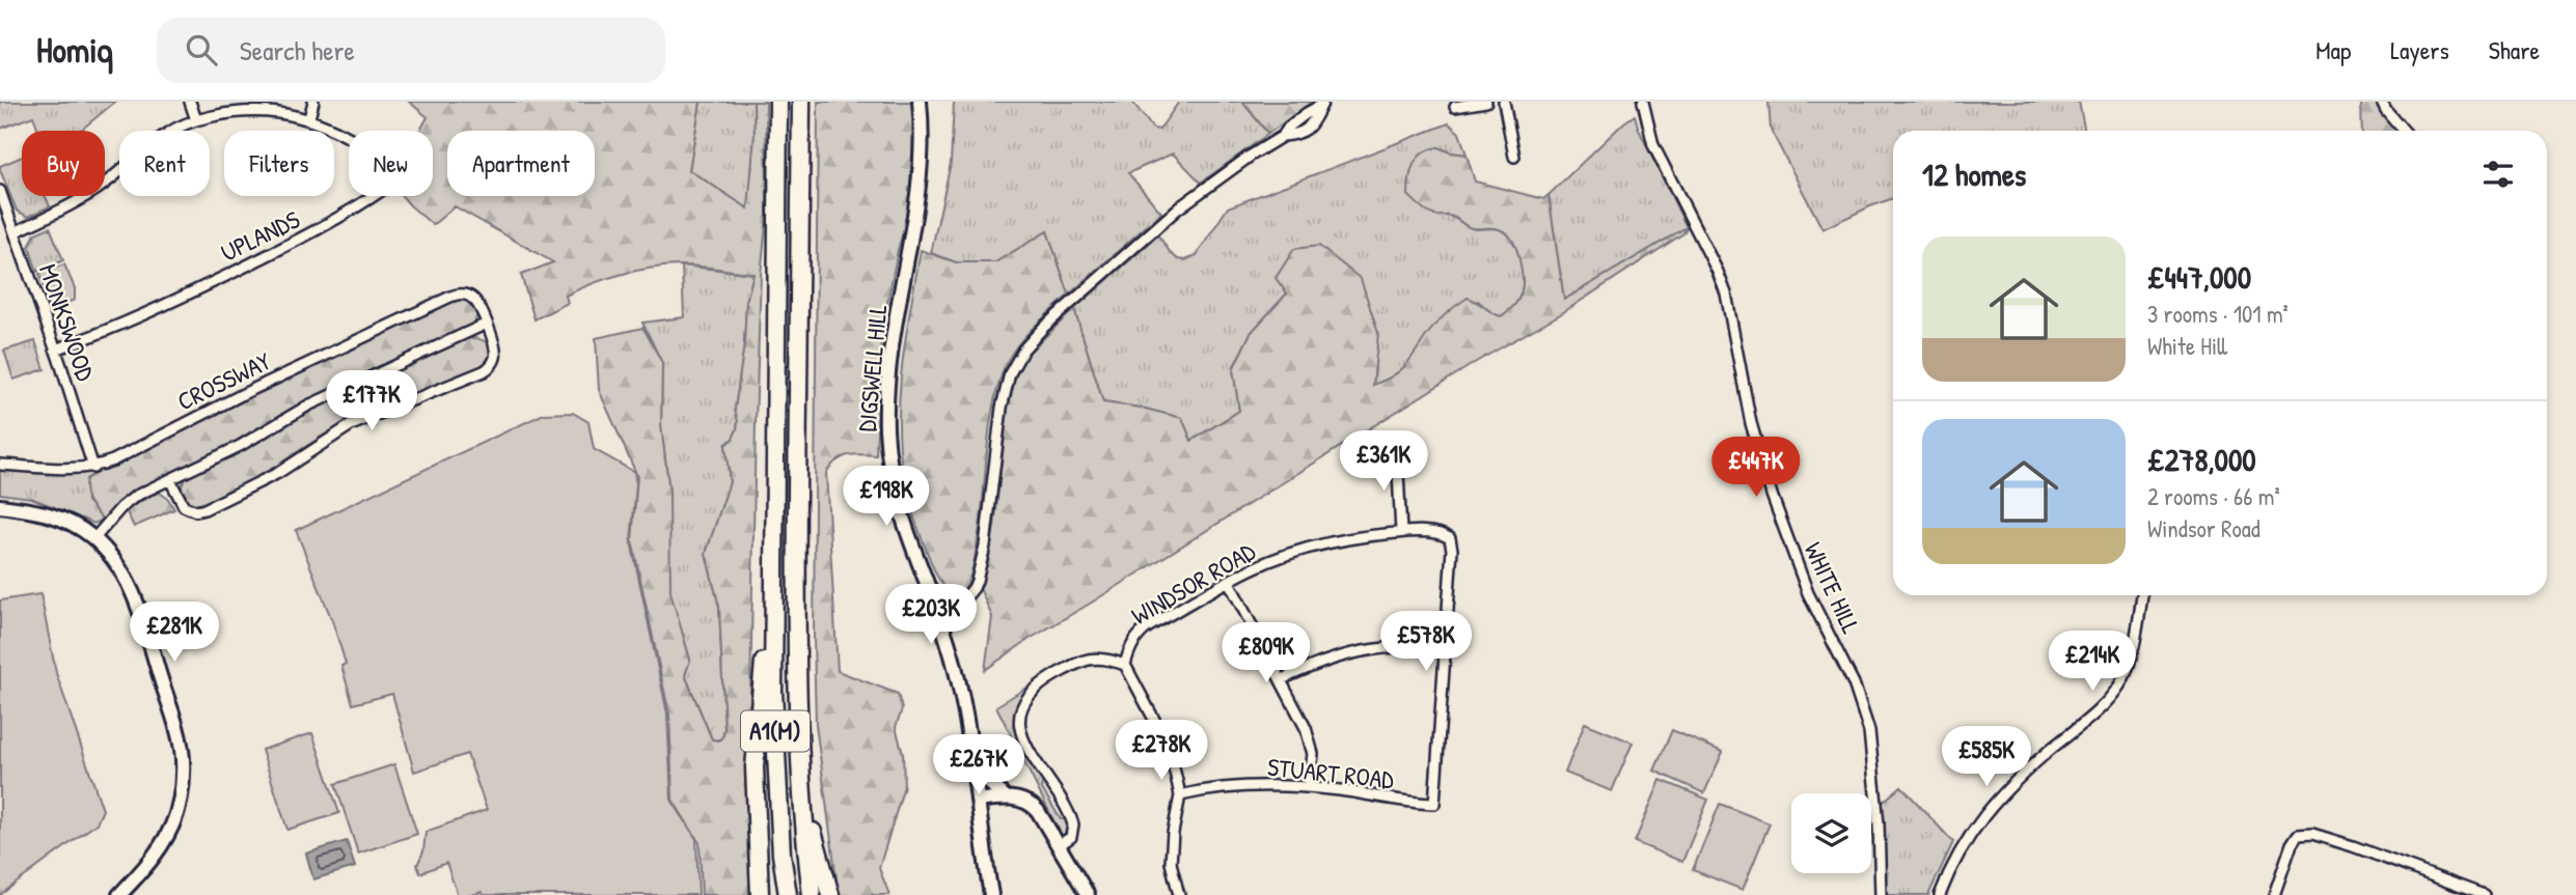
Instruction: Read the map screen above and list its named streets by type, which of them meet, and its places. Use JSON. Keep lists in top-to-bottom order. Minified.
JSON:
{"streets":{"highway":["A1(M)"],"main road":["DIGSWELL HILL"],"street":["UPLANDS","MONKSWOOD","CROSSWAY","WINDSOR ROAD","WHITE HILL","STUART ROAD"]},"crossings":[["UPLANDS","MONKSWOOD"],["MONKSWOOD","CROSSWAY"],["WINDSOR ROAD","STUART ROAD"]],"page":{"header":"Homiq","search":"Search here","nav":["Map","Layers","Share"],"chip":["Buy","Rent","Filters","New","Apartment"],"heading":"12 homes","list":[{"name":"£447,000","note":"3 rooms · 101 m² · White Hill"},{"name":"£278,000","note":"2 rooms · 66 m² · Windsor Road"}],"price":["£177K","£361K","£447K","£198K","£203K","£281K","£578K","£809K","£214K","£278K","£585K","£267K"]}}
